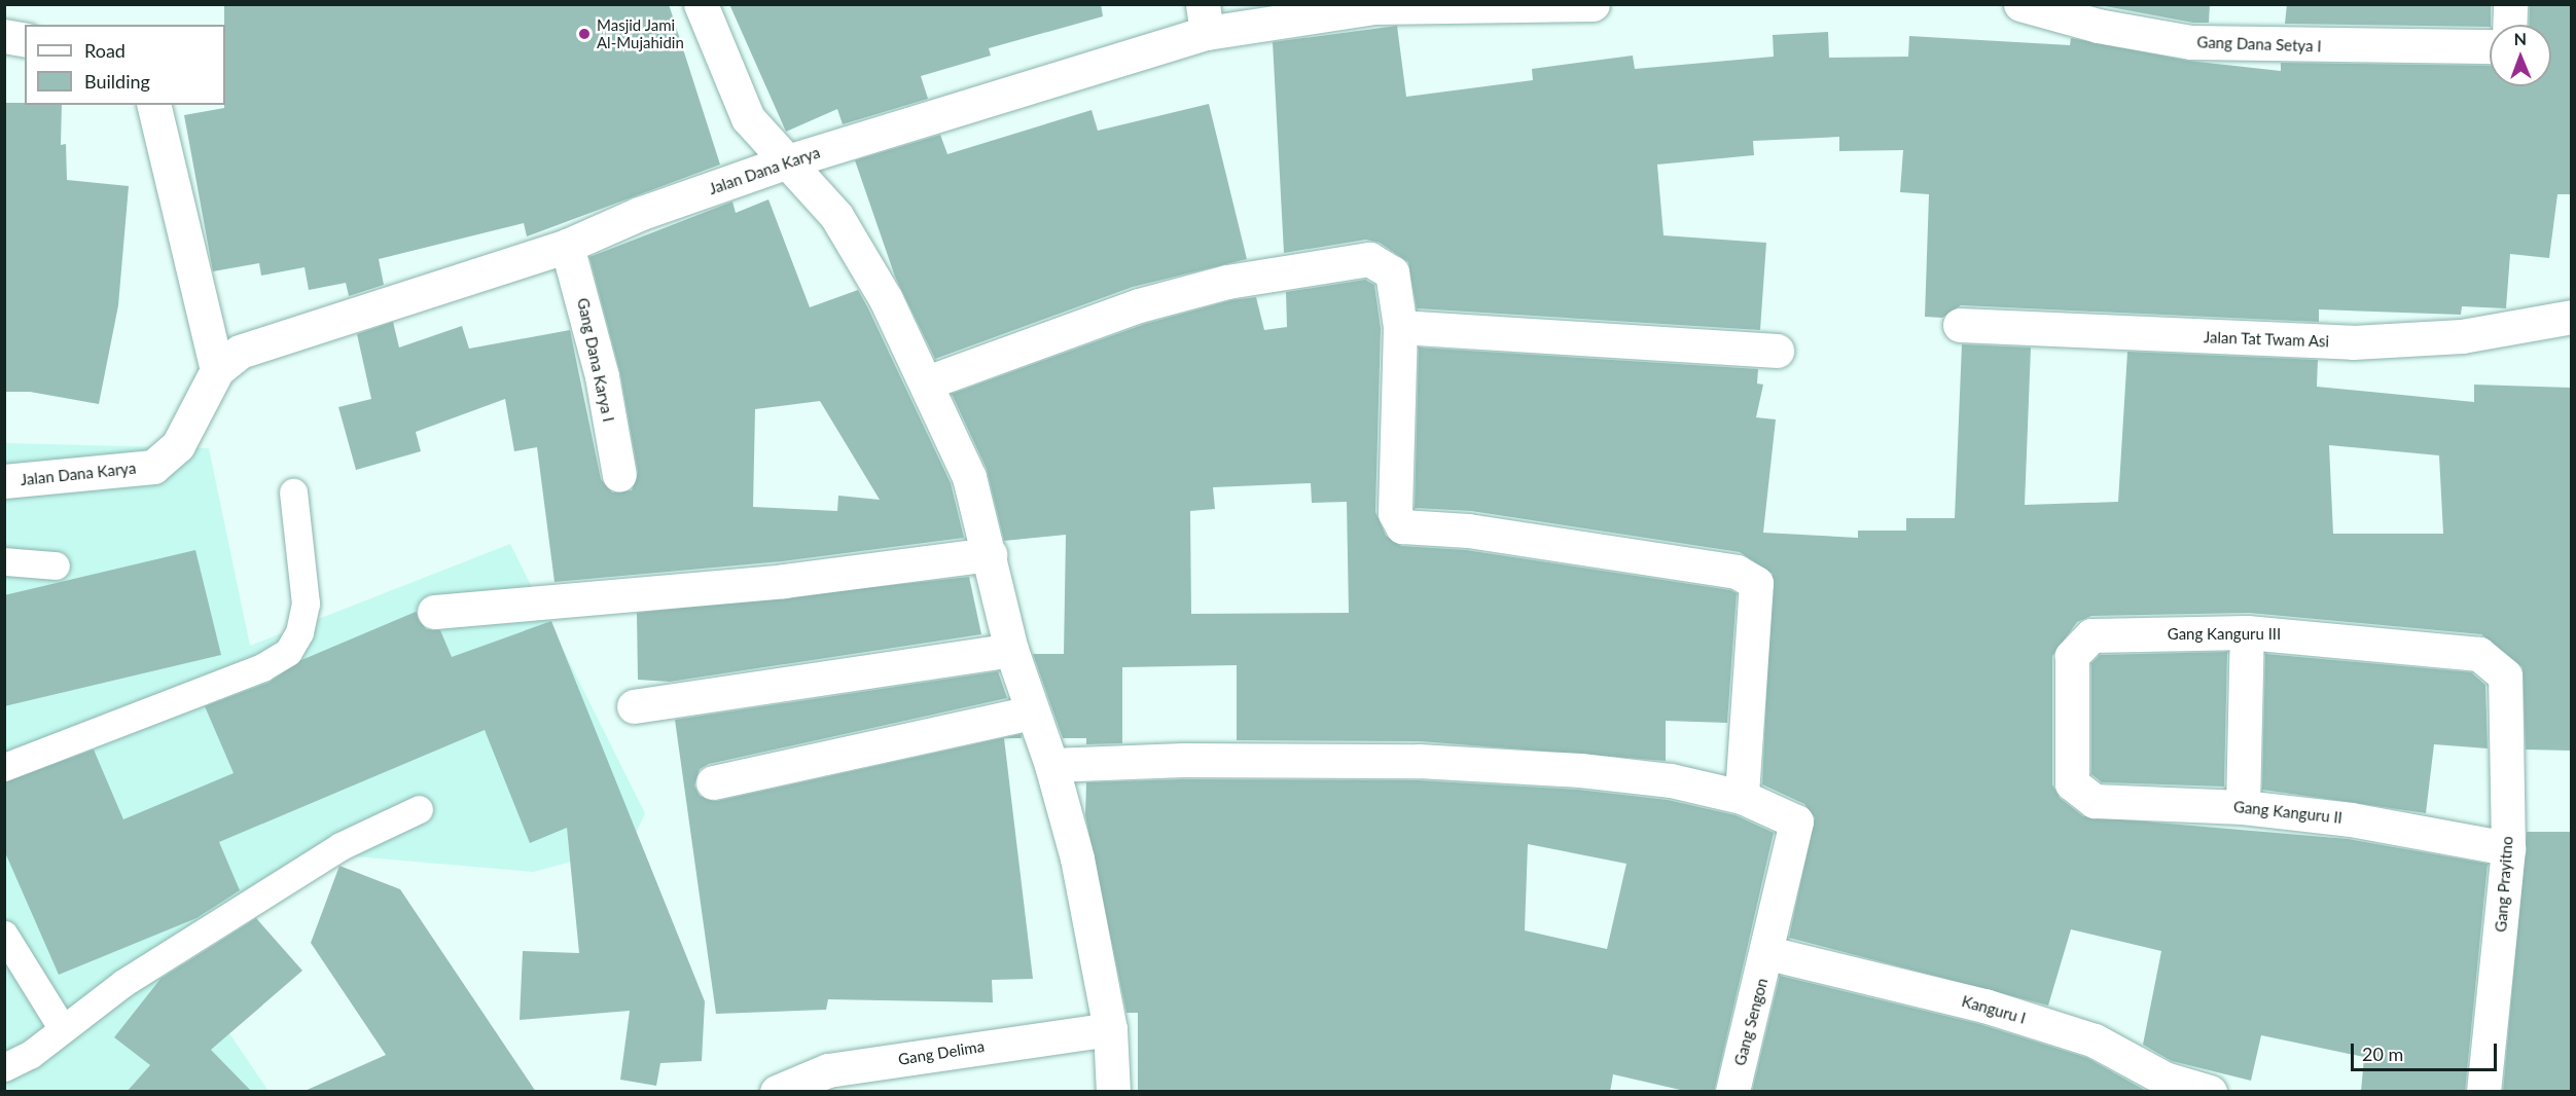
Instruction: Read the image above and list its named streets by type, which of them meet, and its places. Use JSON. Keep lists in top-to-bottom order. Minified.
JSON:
{"streets":{"street":["Gang Dana Setya I","Jalan Dana Karya","Jalan Tat Twam Asi","Gang Dana Karya I","Gang Kanguru III","Gang Kanguru II","Gang Prayitno","Kanguru I","Gang Sengon","Gang Delima"]},"crossings":[["Jalan Dana Karya","Gang Dana Karya I"],["Gang Kanguru III","Gang Kanguru II"],["Gang Kanguru III","Gang Prayitno"],["Gang Kanguru II","Gang Prayitno"],["Kanguru I","Gang Sengon"]],"places":["Masjid Jami Al-Mujahidin"],"legend":["Road","Building"],"scale_bar":"20 m","north":"top"}
